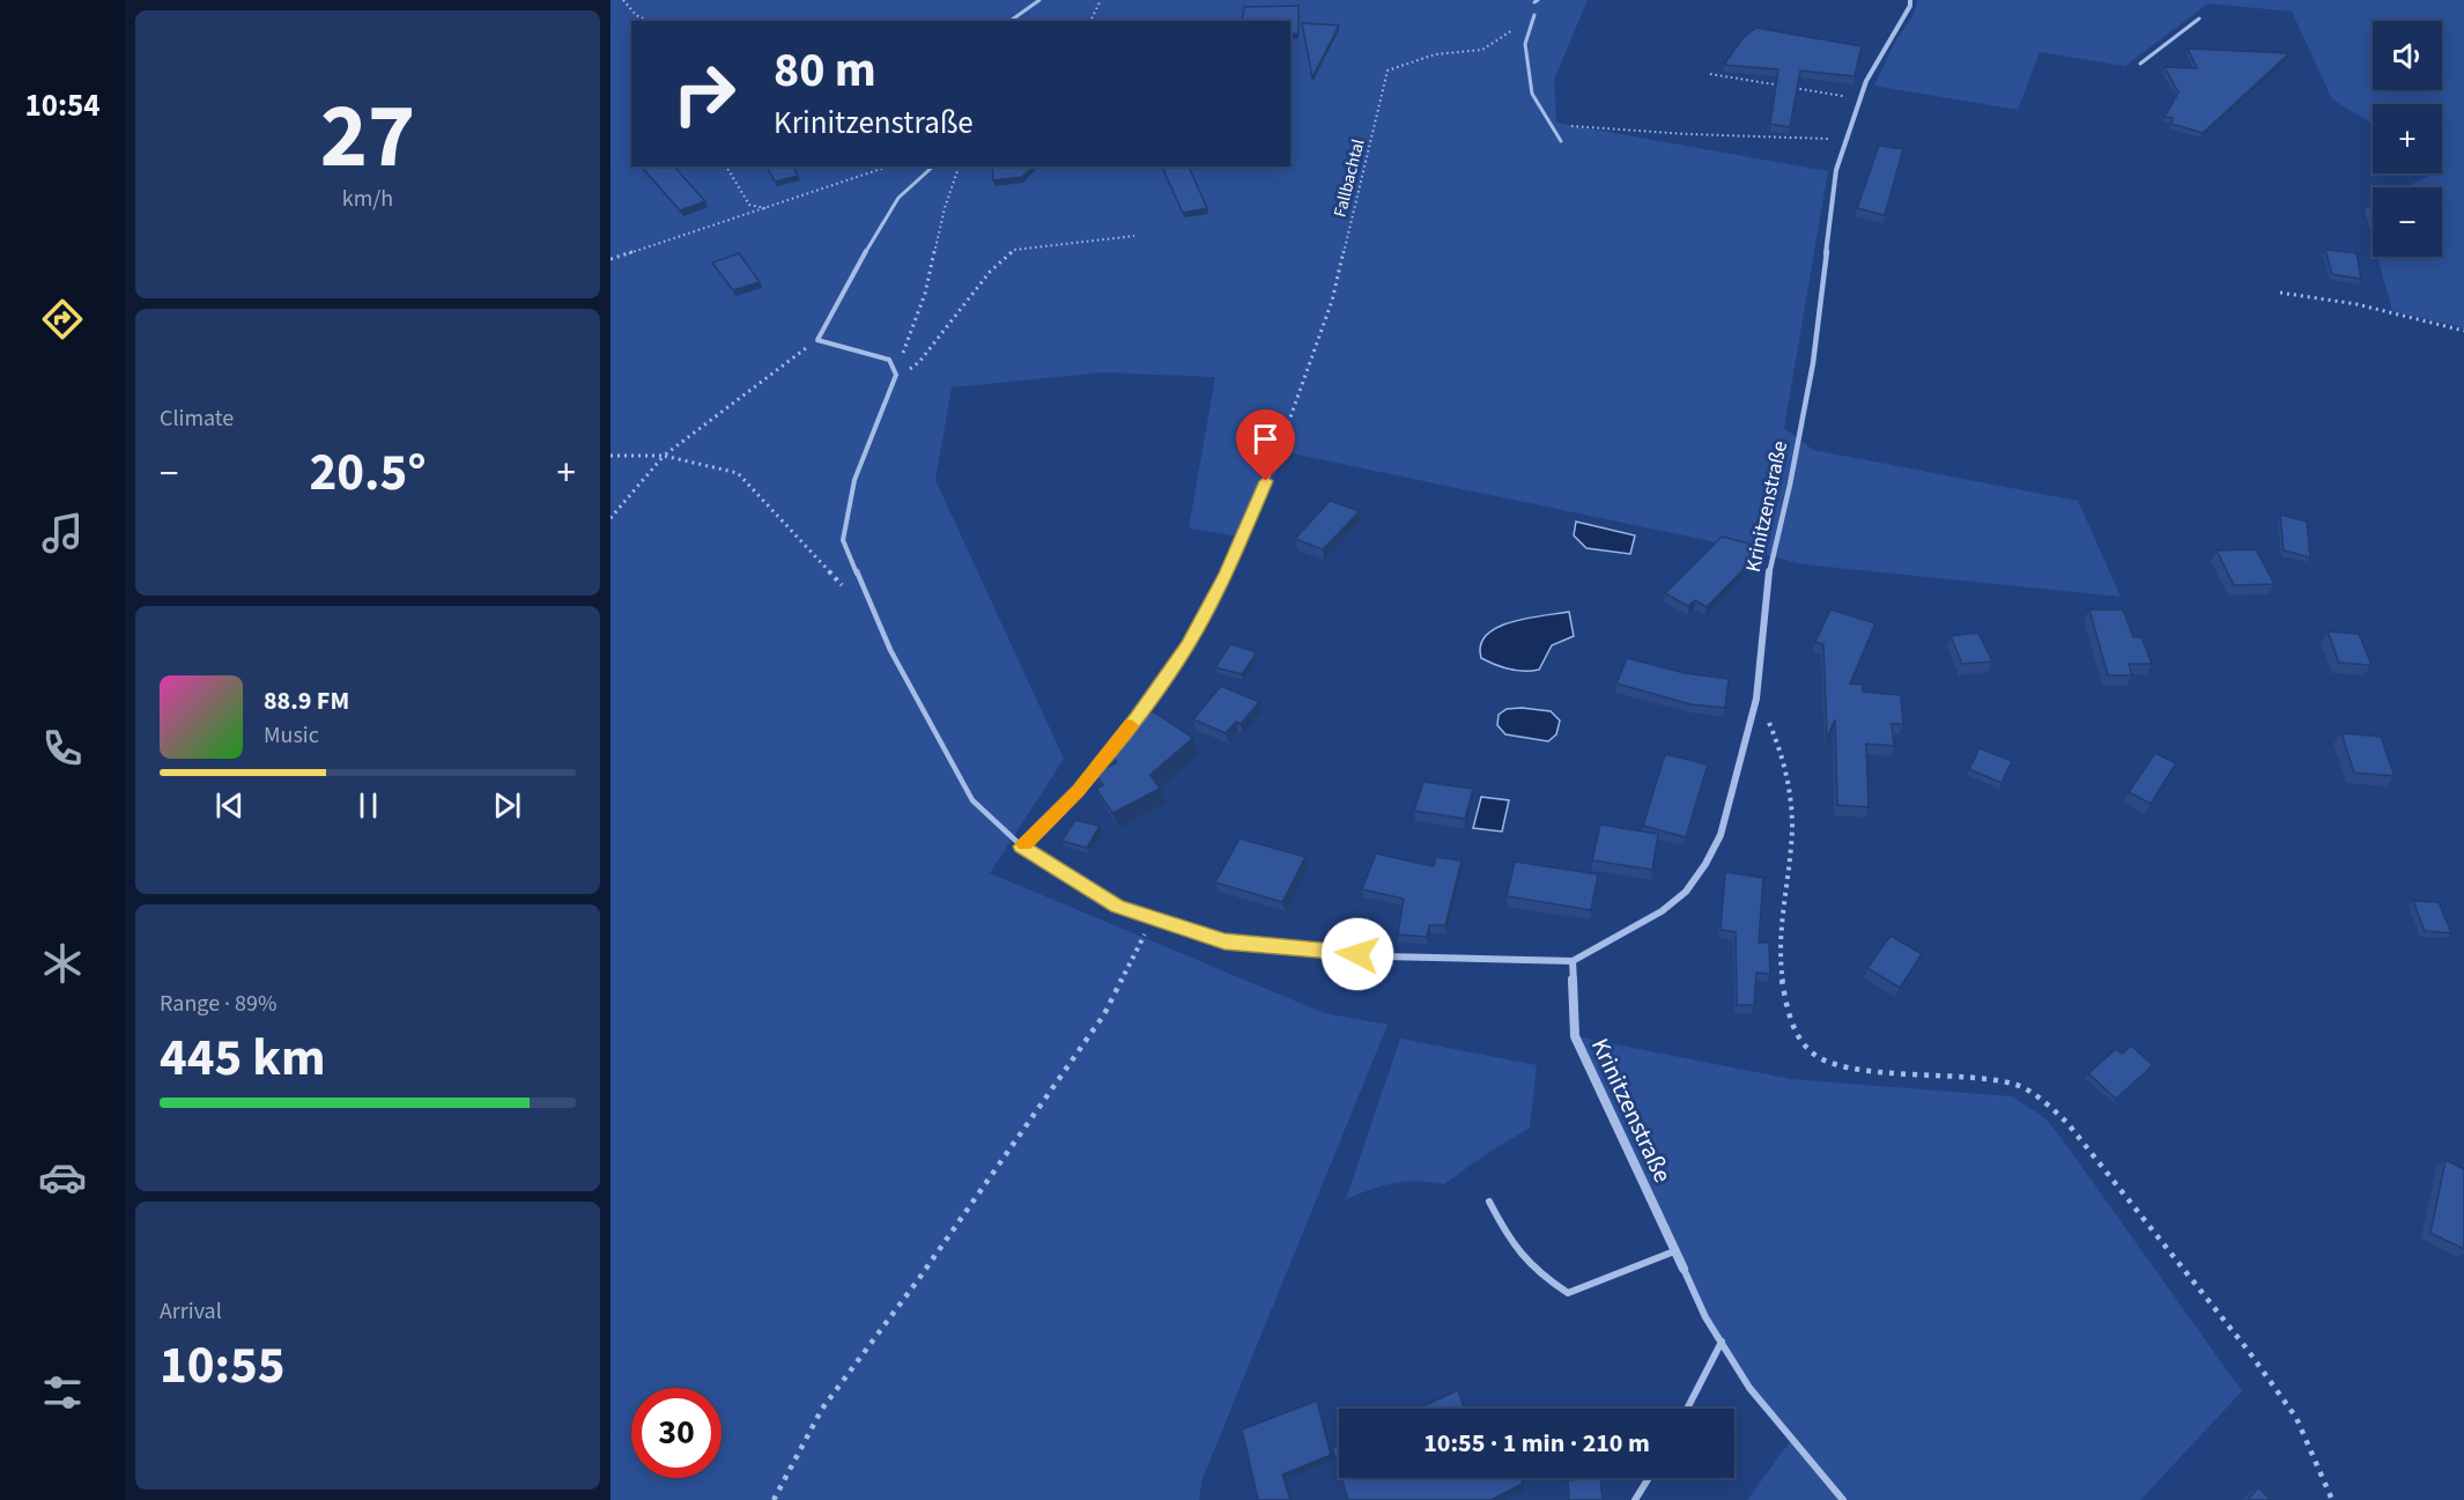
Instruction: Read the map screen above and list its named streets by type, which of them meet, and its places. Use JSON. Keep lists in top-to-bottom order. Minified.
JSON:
{"streets":{"street":["Krinitzenstraße"],"path":["Fallbachtal"]},"page":{"tabs":"10:54","tile":[["27","km/h"],"Climate",["Range · 89%","445 km"],["Arrival","10:55"]],"map_buttons":["+","−"],"turn":["80 m","Krinitzenstraße"],"heat":["−","20.5°","+"],"song":["88.9 FM","Music"],"limit":"30","trip":"10:55 · 1 min · 210 m"}}
